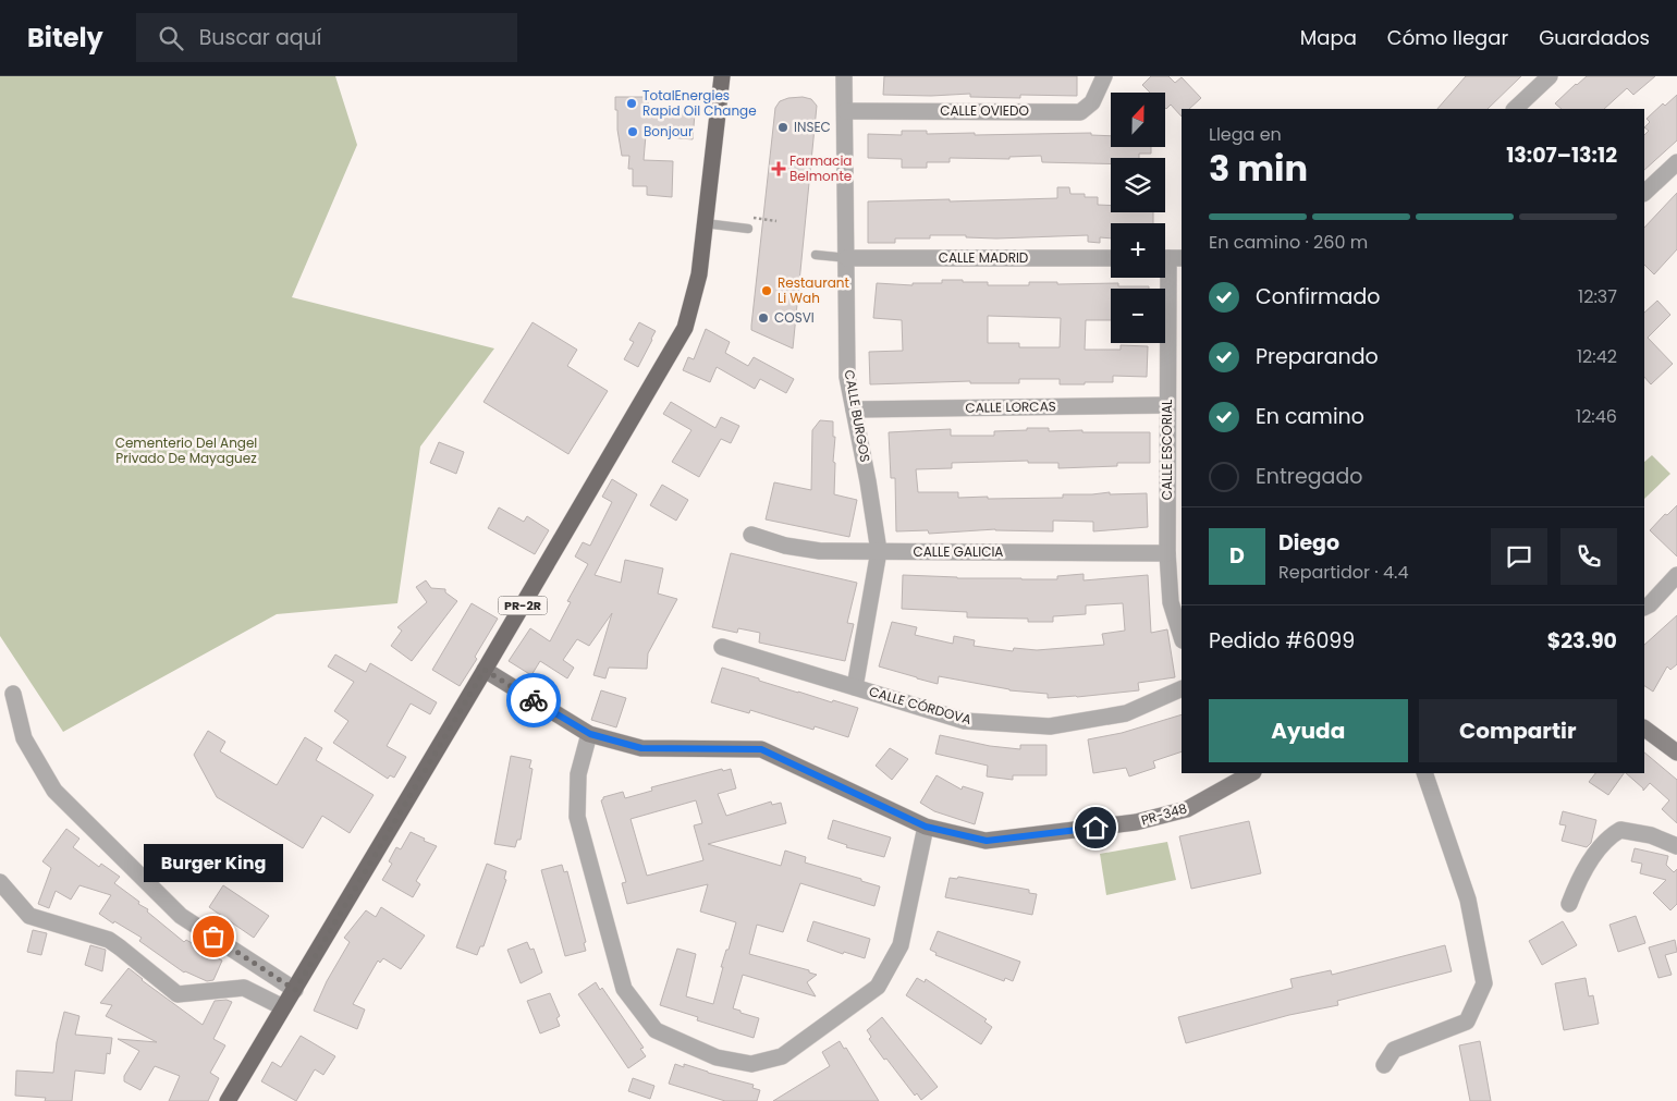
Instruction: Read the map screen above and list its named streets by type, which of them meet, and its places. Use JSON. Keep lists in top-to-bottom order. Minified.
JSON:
{"streets":{"main road":["PR-2R"],"street":["CALLE OVIEDO","CALLE MADRID","CALLE LORCAS","CALLE BURGOS","CALLE ESCORIAL","CALLE GALICIA","CALLE CÓRDOVA","PR-348"]},"crossings":[["CALLE OVIEDO","CALLE BURGOS"],["CALLE MADRID","CALLE BURGOS"],["CALLE LORCAS","CALLE BURGOS"],["CALLE LORCAS","CALLE ESCORIAL"],["CALLE BURGOS","CALLE GALICIA"],["CALLE BURGOS","CALLE CÓRDOVA"],["CALLE ESCORIAL","CALLE GALICIA"],["PR-2R","PR-348"]],"parks":["Cementerio Del Angel Privado De Mayaguez"],"places":{"other":["TotalEnergies Rapid Oil Change","INSEC","Bonjour","Restaurant Li Wah","COSVI","Burger King"],"health":["Farmacia Belmonte"]},"north":"top","page":{"header":"Bitely","search":"Buscar aquí","nav":["Mapa","Cómo llegar","Guardados"],"map_buttons":["+","−"],"heading":["3 min","Llega en","13:07–13:12"],"panel":["Diego","Repartidor · 4.4","Pedido #6099","$23.90"],"bar":"En camino · 260 m","list":[["Confirmado","12:37"],["Preparando","12:42"],["En camino","12:46"],"Entregado"],"round":"D","buttons":["Ayuda","Compartir"],"bubble":"Burger King"}}
